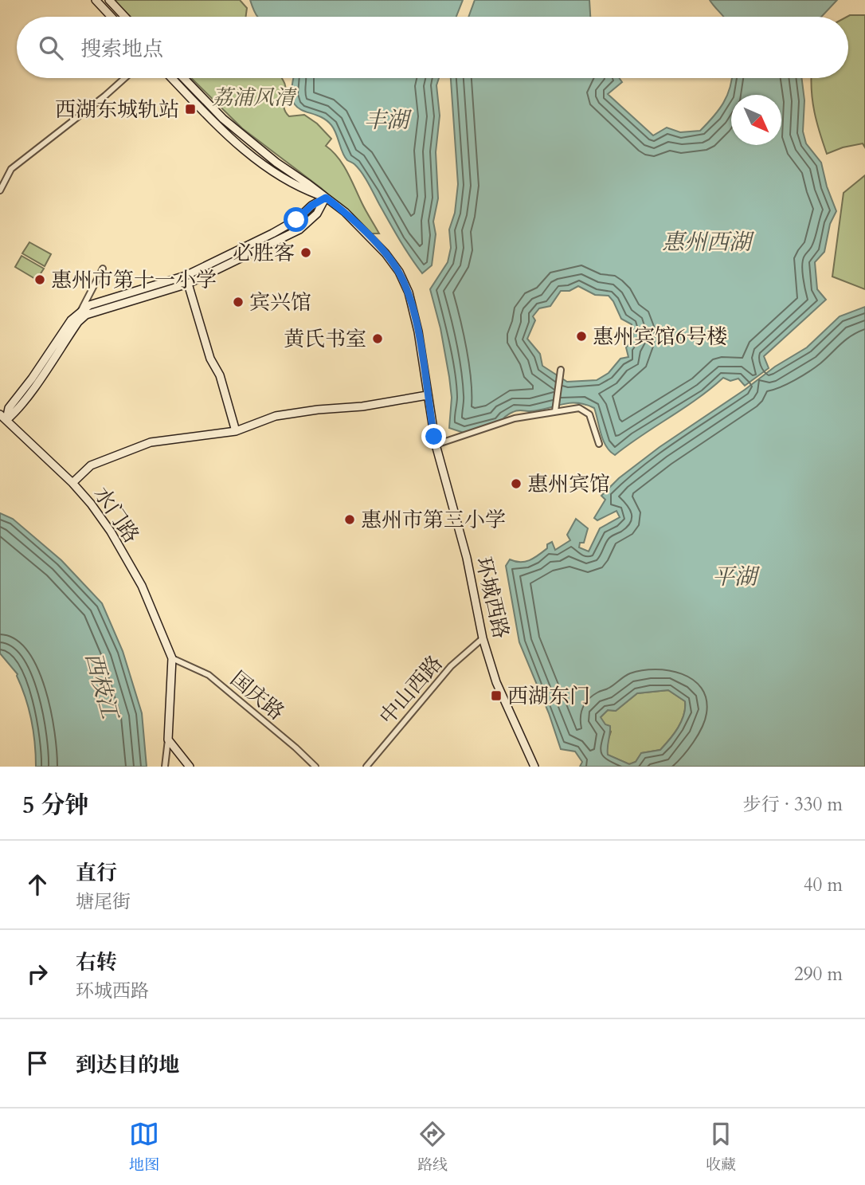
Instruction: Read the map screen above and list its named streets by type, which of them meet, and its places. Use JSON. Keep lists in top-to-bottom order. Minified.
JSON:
{"streets":{"street":["水门路","环城西路","中山西路","国庆路"]},"crossings":[["水门路","国庆路"],["环城西路","中山西路"]],"water":["丰湖","惠州西湖","平湖","西枝江"],"parks":["荔浦风清"],"places":{"transit":["西湖东城轨站","西湖东门"],"other":["必胜客","惠州市第十一小学","宾兴馆","惠州宾馆6号楼","黄氏书室","惠州宾馆","惠州市第三小学"]},"north":"bottom right","page":{"search":"搜索地点","heading":["5 分钟","步行 · 330 m"],"list":[["直行","塘尾街","40 m"],["右转","环城西路","290 m"],"到达目的地"],"nav":["地图","路线","收藏"]}}
